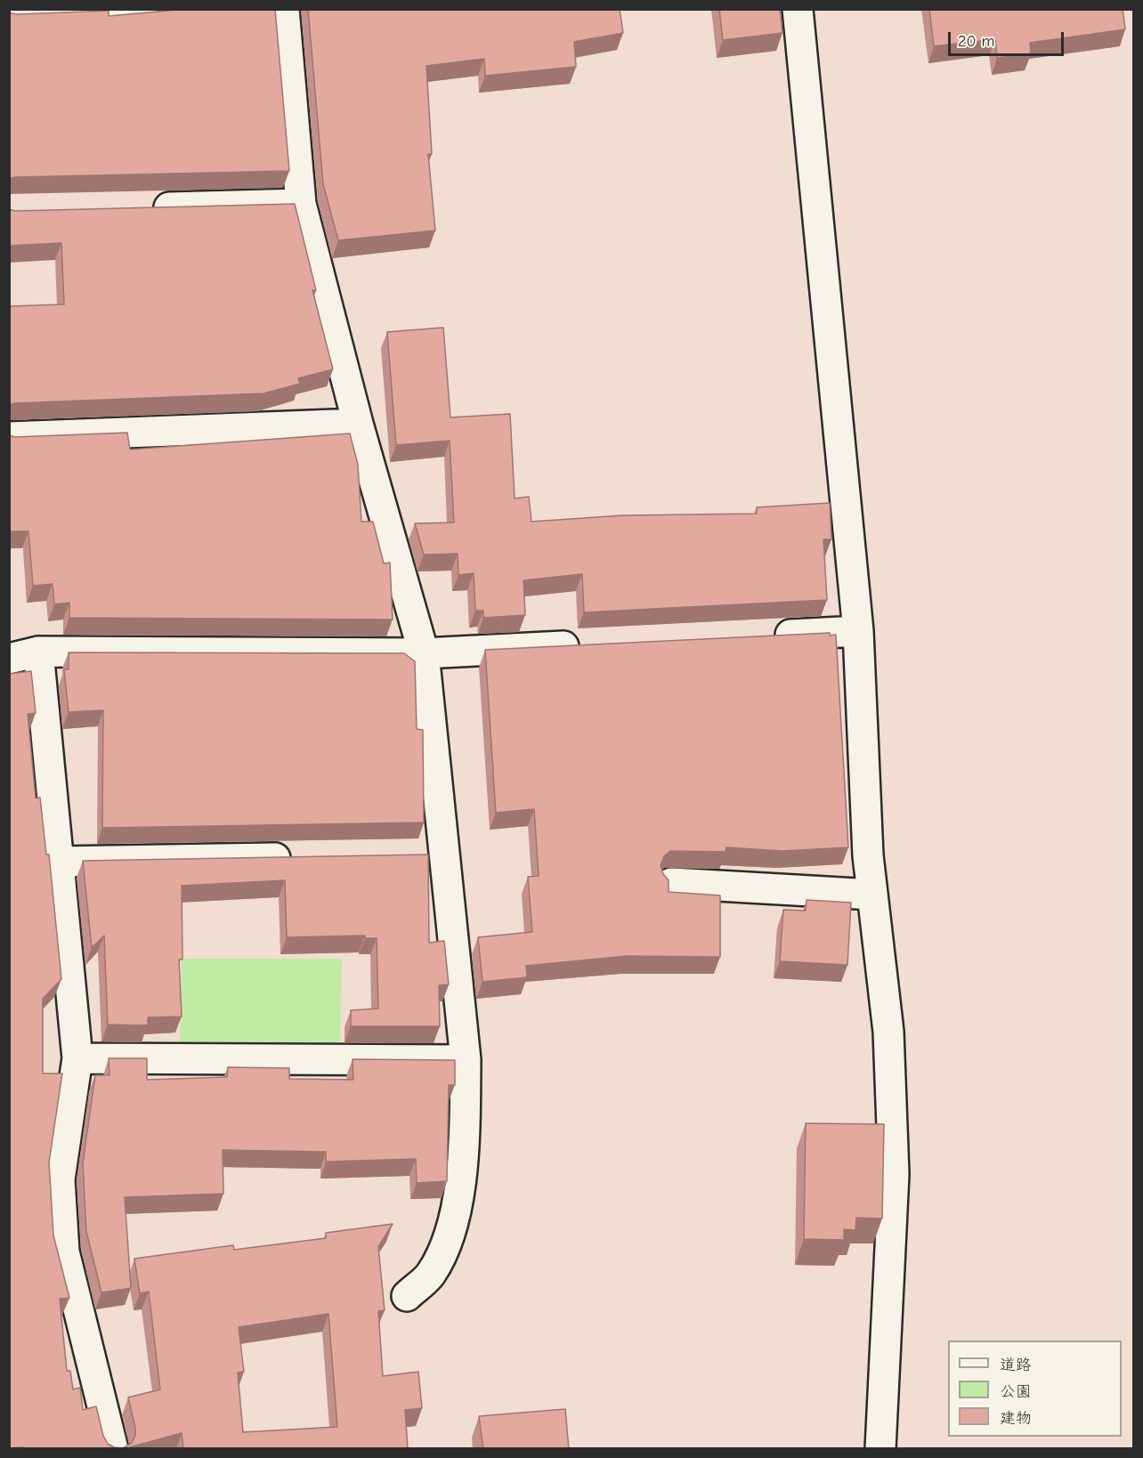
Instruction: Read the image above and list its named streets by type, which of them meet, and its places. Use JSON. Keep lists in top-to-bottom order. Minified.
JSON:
{"legend":["道路","公園","建物"],"scale_bar":"20 m"}
